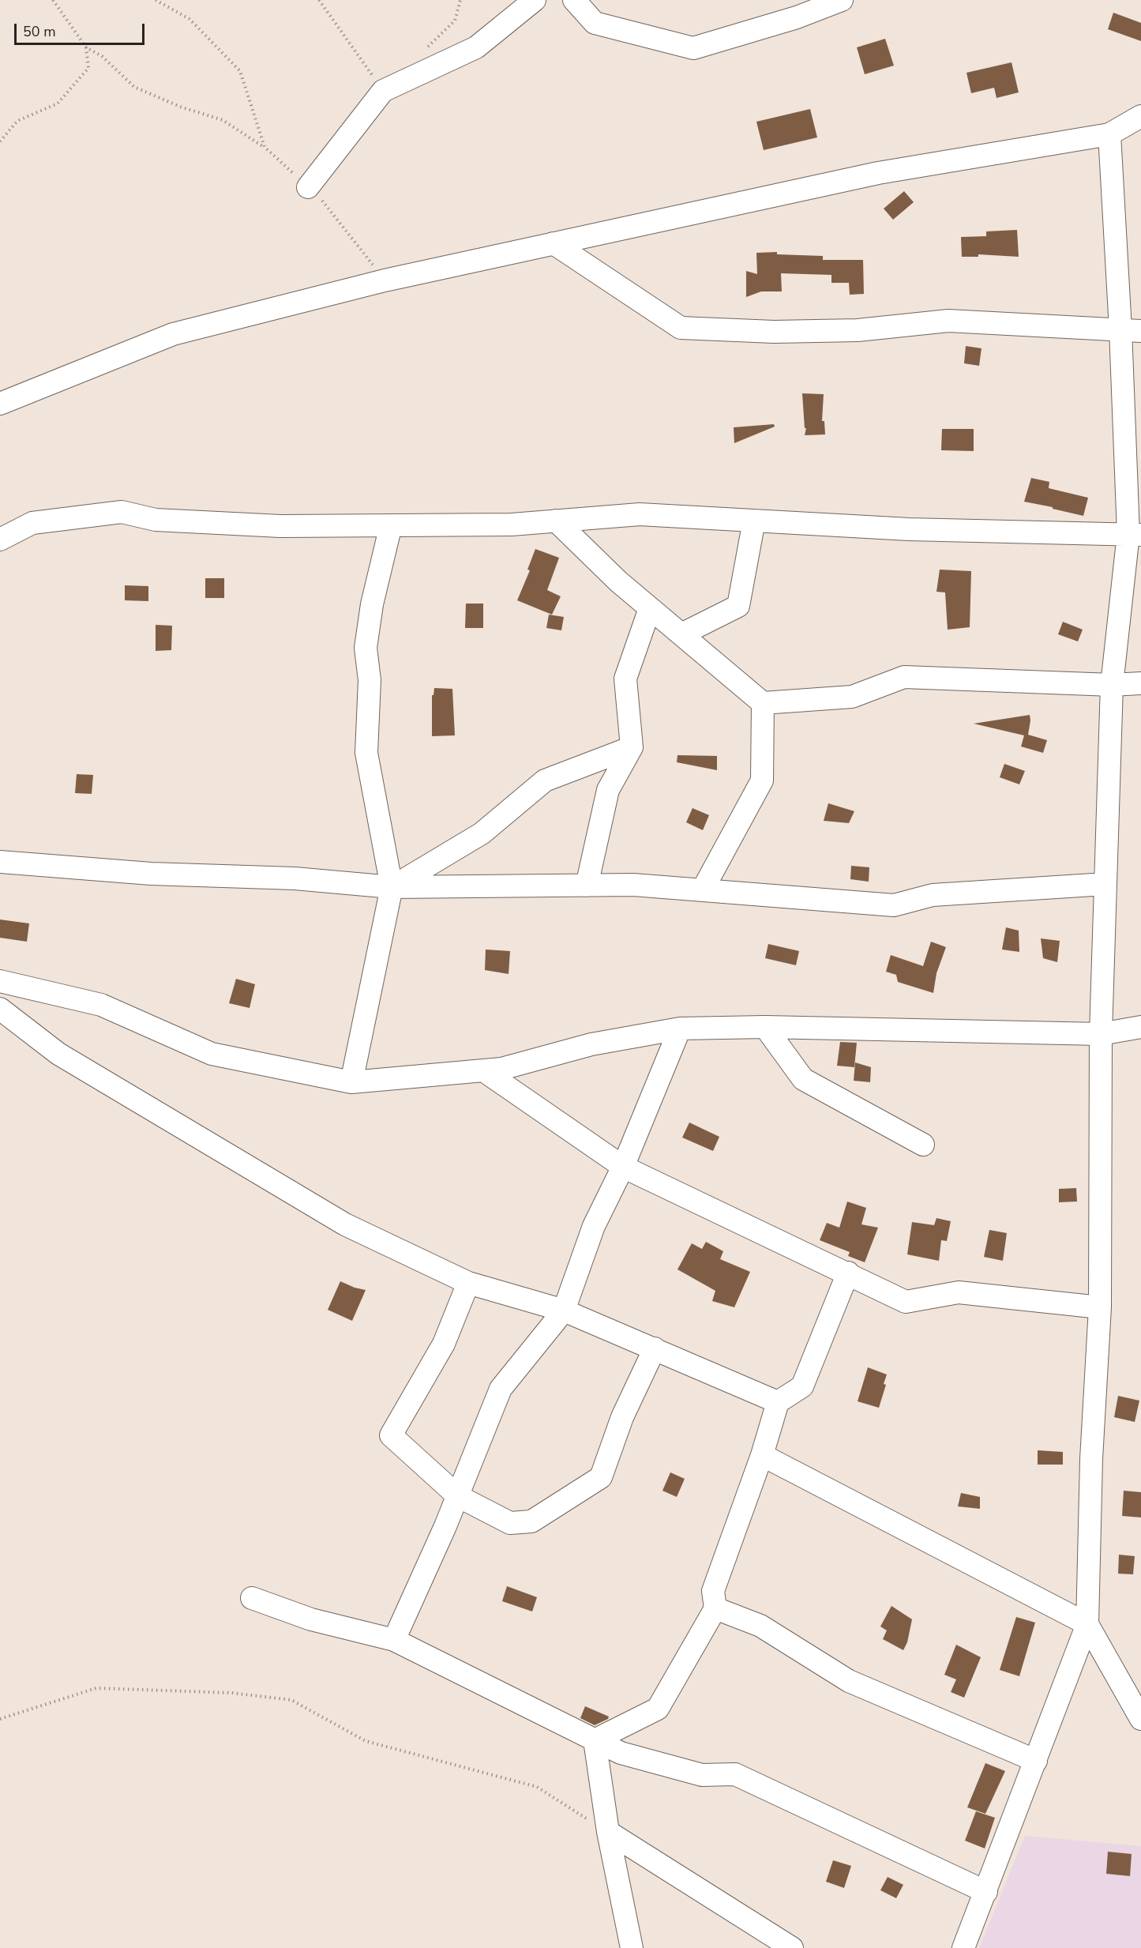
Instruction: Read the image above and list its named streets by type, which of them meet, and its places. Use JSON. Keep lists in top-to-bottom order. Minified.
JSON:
{"scale_bar":"50 m"}
